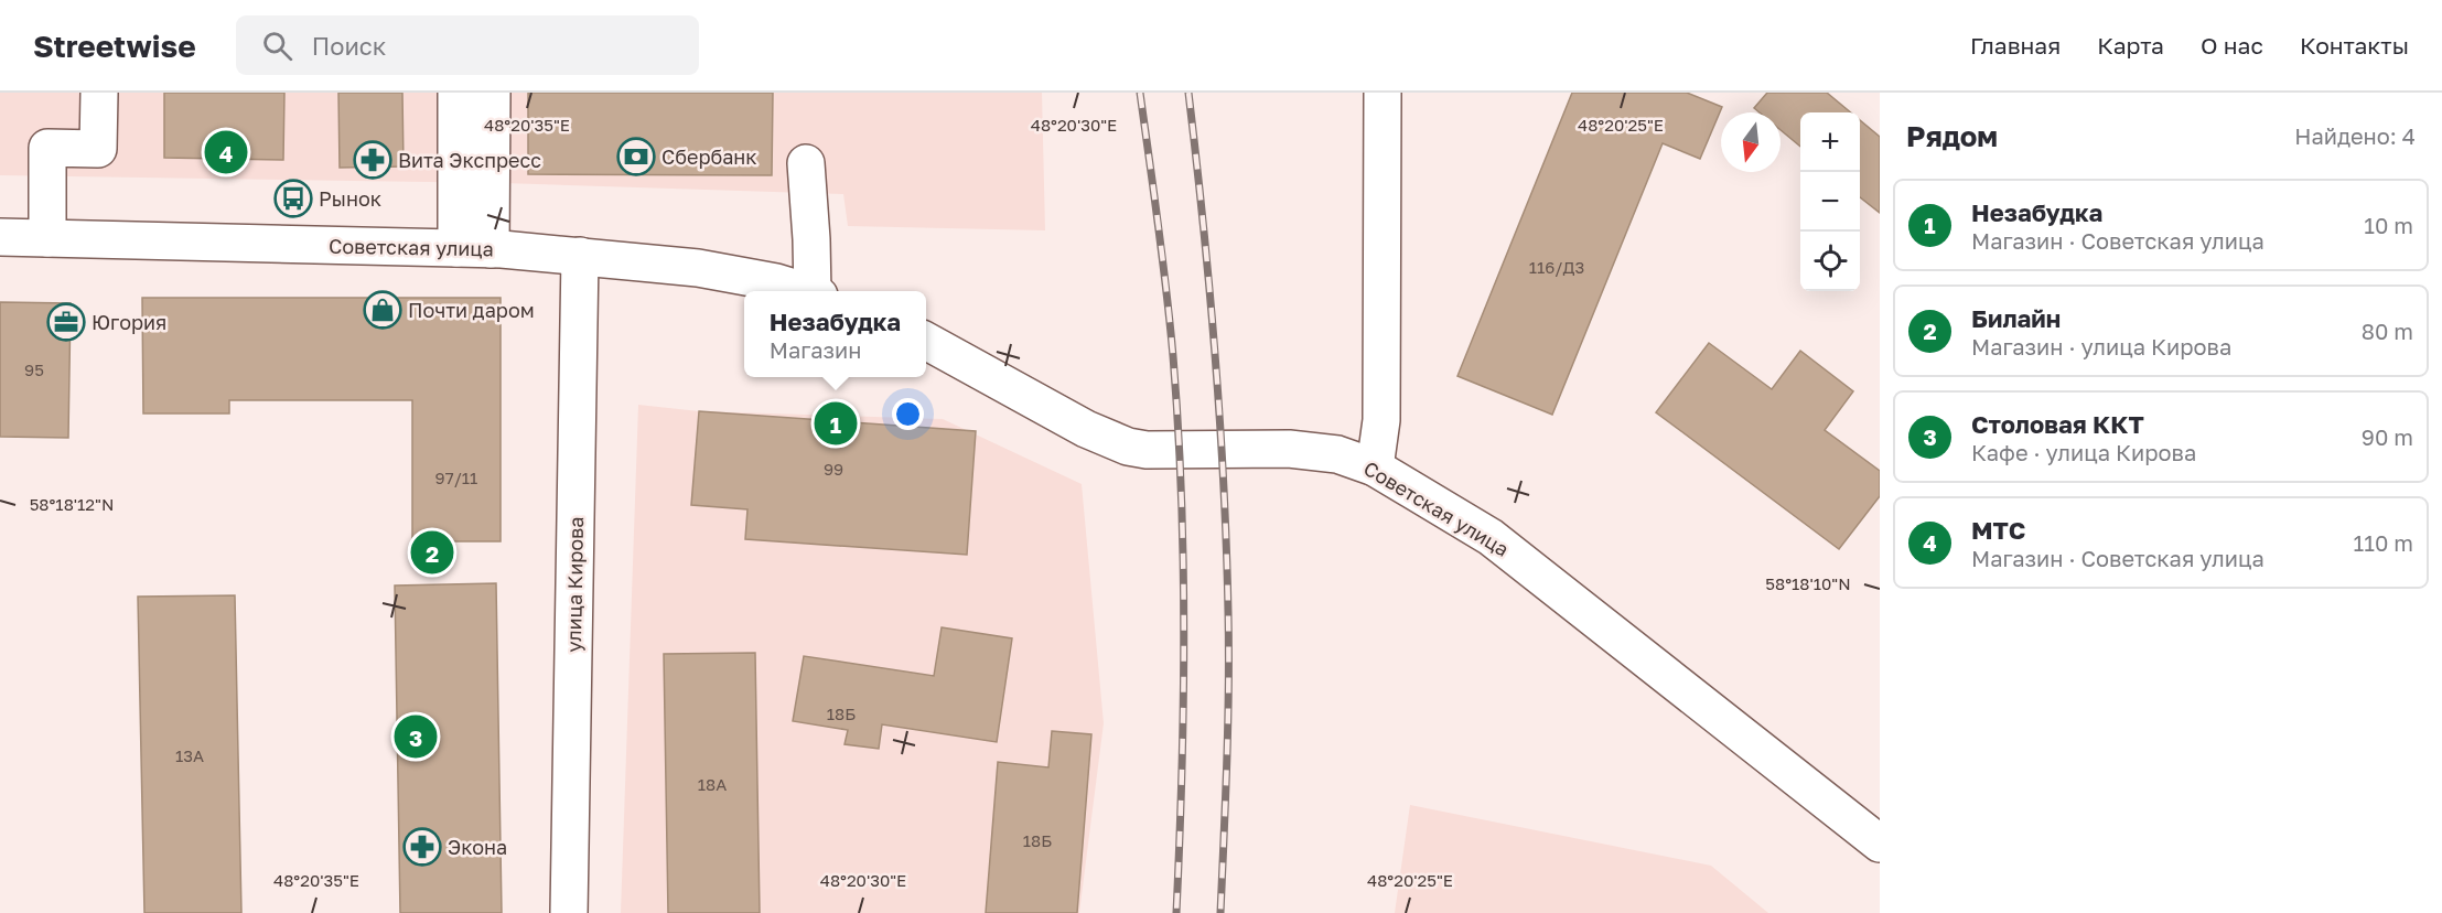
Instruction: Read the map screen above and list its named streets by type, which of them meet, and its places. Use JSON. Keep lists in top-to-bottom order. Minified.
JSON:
{"streets":{"main road":["Советская улица","улица Кирова"]},"crossings":[["Советская улица","улица Кирова"]],"places":{"bank":["Сбербанк"],"pharmacy":["Вита Экспресс","Экона"],"bus stop":["Рынок"],"shop":["Почти даром"],"office":["Югория"]},"house_numbers":["116/Д3","95","99","97/11","18Б","13А","18А","18Б"],"north":"bottom","page":{"header":"Streetwise","search":"Поиск","nav":["Главная","Карта","О нас","Контакты"],"heading":["Рядом","Найдено: 4"],"map_buttons":["+","−"],"pins":["4","1","2","3"],"list":[{"mark":"1","name":"Незабудка","note":"Магазин · Советская улица","value":"10 m"},{"mark":"2","name":"Билайн","note":"Магазин · улица Кирова","value":"80 m"},{"mark":"3","name":"Столовая ККТ","note":"Кафе · улица Кирова","value":"90 m"},{"mark":"4","name":"МТС","note":"Магазин · Советская улица","value":"110 m"}],"popup":["Незабудка","Магазин"]},"coordinates":["48°20'35\"E","48°20'30\"E","48°20'25\"E","58°18'12\"N","58°18'10\"N"]}
